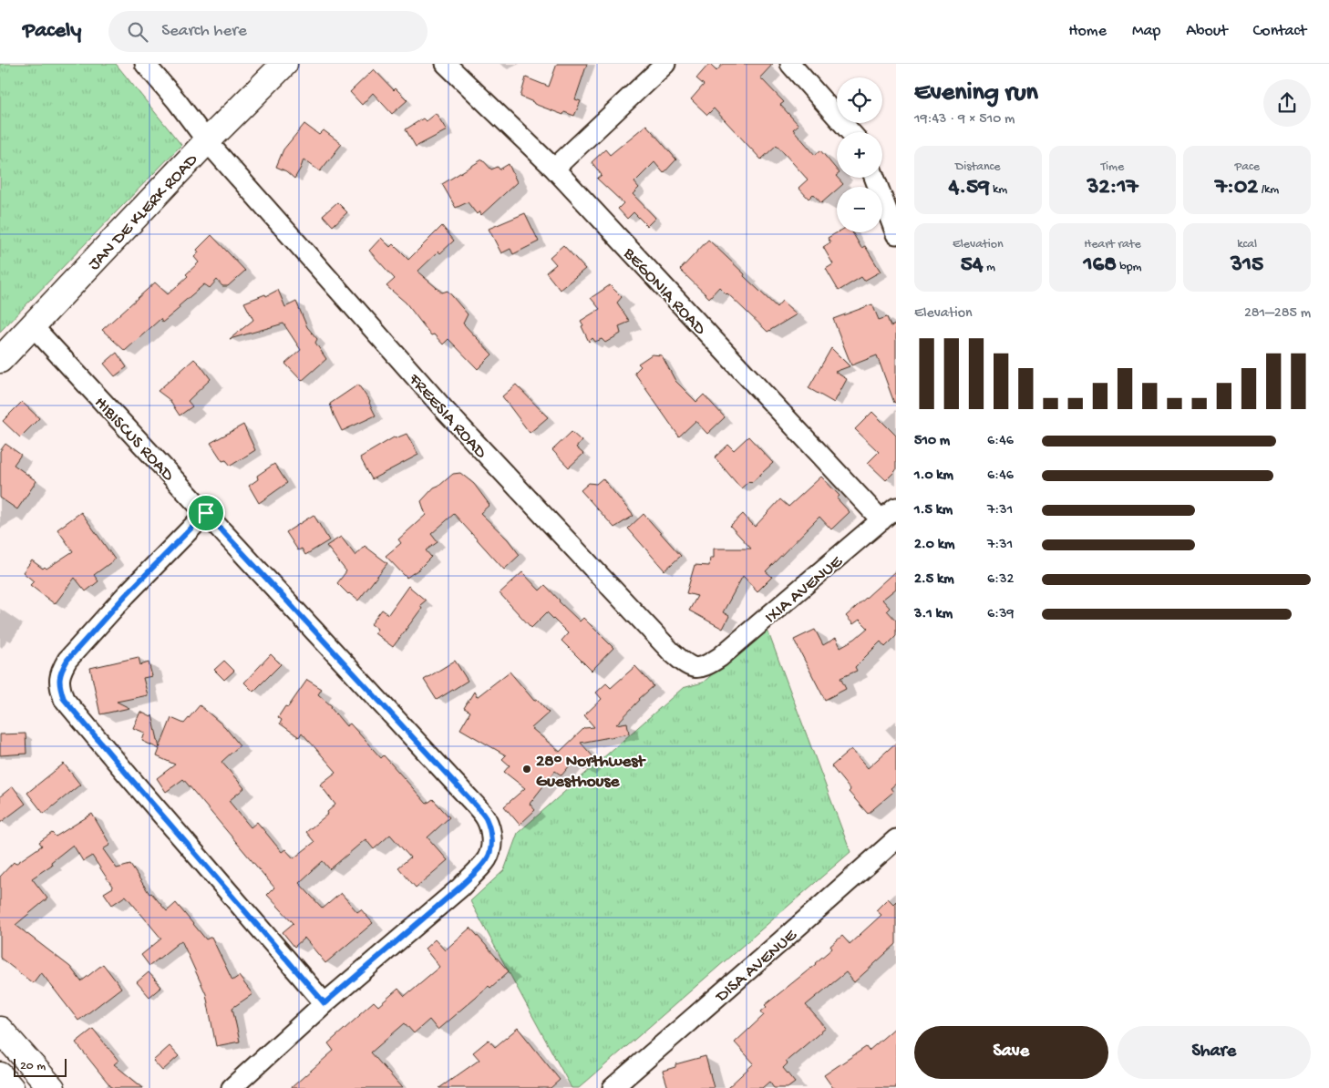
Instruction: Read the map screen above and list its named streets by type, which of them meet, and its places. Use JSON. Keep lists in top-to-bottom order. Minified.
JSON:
{"streets":{"street":["JAN DE KLERK ROAD","BEGONIA ROAD","FREESIA ROAD","HIBISCUS ROAD","IXIA AVENUE","DISA AVENUE"]},"crossings":[["JAN DE KLERK ROAD","FREESIA ROAD"],["JAN DE KLERK ROAD","HIBISCUS ROAD"],["BEGONIA ROAD","IXIA AVENUE"],["FREESIA ROAD","IXIA AVENUE"]],"places":["28° Northwest Guesthouse"],"scale_bar":"20 m","page":{"header":"Pacely","search":"Search here","nav":["Home","Map","About","Contact"],"heading":["Evening run","19:43 · 9 × 510 m"],"map_buttons":["+","−"],"stats":[["Distance","4.59 km"],["Time","32:17"],["Pace","7:02 /km"],["Elevation","54 m"],["Heart rate","168 bpm"],["kcal","315"]],"chart":["Elevation","281–285 m"],"list":[{"name":"510 m","note":"6:46"},{"name":"1.0 km","note":"6:46"},{"name":"1.5 km","note":"7:31"},{"name":"2.0 km","note":"7:31"},{"name":"2.5 km","note":"6:32"},{"name":"3.1 km","note":"6:39"}],"buttons":["Save","Share"],"scale":"20 m"}}
